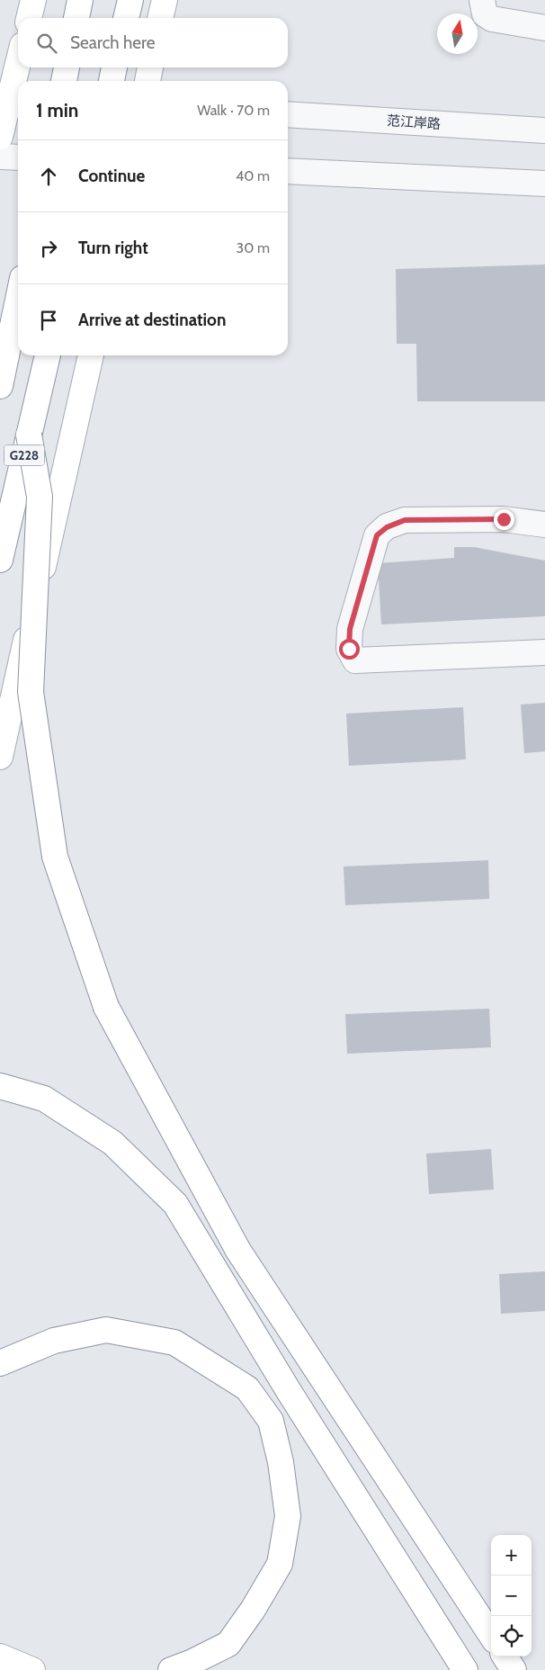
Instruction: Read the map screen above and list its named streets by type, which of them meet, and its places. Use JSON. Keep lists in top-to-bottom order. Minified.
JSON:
{"streets":{"main road":["G228"],"street":["范江岸路"]},"north":"top","page":{"search":"Search here","heading":["1 min","Walk · 70 m"],"list":[["Continue","40 m"],["Turn right","30 m"],"Arrive at destination"],"map_buttons":["+","−"]}}
